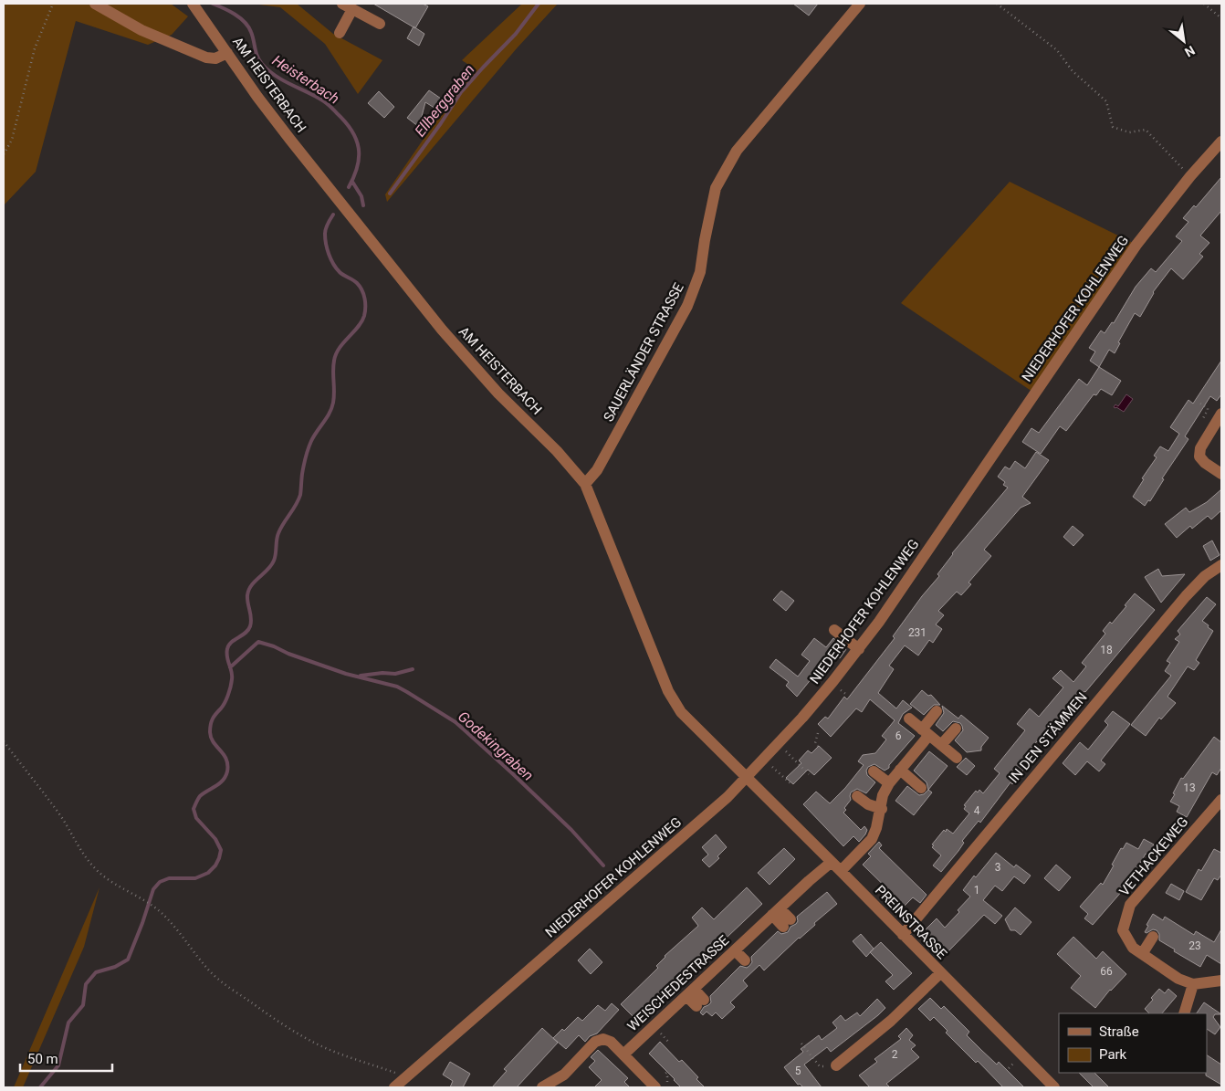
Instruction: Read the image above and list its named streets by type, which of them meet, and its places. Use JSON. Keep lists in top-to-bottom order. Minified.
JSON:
{"streets":{"street":["AM HEISTERBACH","NIEDERHOFER KOHLENWEG","SAUERLÄNDER STRASSE","IN DEN STÄMMEN","VETHACKEWEG","PREINSTRASSE","WEISCHEDESTRASSE"]},"crossings":[["AM HEISTERBACH","NIEDERHOFER KOHLENWEG"],["AM HEISTERBACH","SAUERLÄNDER STRASSE"],["AM HEISTERBACH","PREINSTRASSE"],["NIEDERHOFER KOHLENWEG","PREINSTRASSE"],["IN DEN STÄMMEN","PREINSTRASSE"],["PREINSTRASSE","WEISCHEDESTRASSE"]],"water":["Heisterbach","Ellberggraben","Godekingraben"],"house_numbers":["231","18","6","13","4","3","1","23","66","2","5"],"legend":["Straße","Park"],"scale_bar":"50 m","north":"bottom right"}
